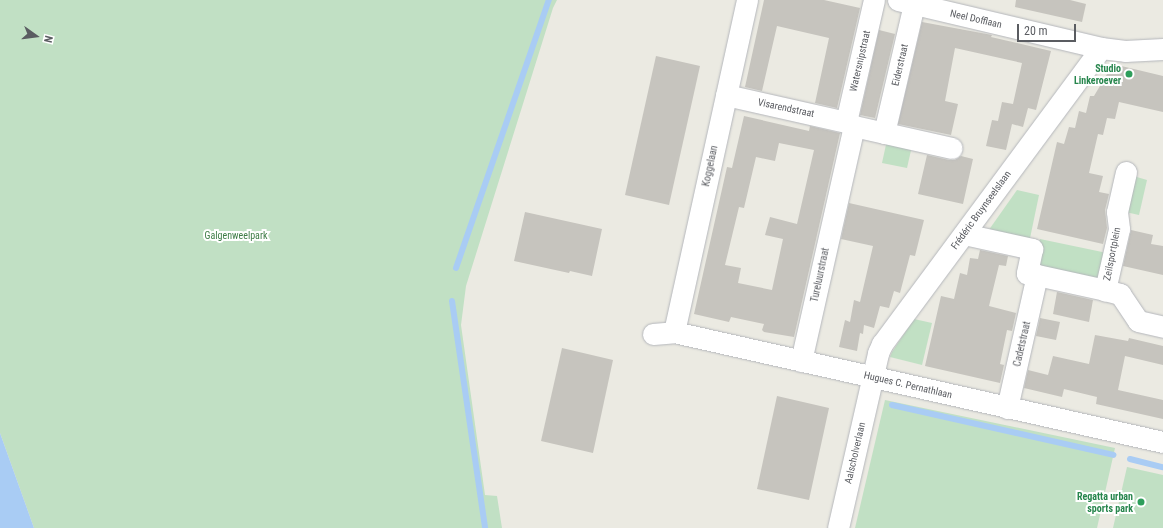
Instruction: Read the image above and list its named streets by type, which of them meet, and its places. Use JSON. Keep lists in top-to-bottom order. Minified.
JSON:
{"streets":{"street":["Neel Dofflaan","Watersnipstraat","Eiderstraat","Visarendstraat","Koggelaan","Frédéric Bruynseelslaan","Zeilsportplein","Tureluurstraat","Cadetstraat","Hugues C. Pernathlaan","Aalscholverlaan"]},"crossings":[["Neel Dofflaan","Eiderstraat"],["Neel Dofflaan","Frédéric Bruynseelslaan"],["Watersnipstraat","Visarendstraat"],["Watersnipstraat","Tureluurstraat"],["Eiderstraat","Visarendstraat"],["Visarendstraat","Koggelaan"],["Koggelaan","Hugues C. Pernathlaan"],["Frédéric Bruynseelslaan","Hugues C. Pernathlaan"],["Frédéric Bruynseelslaan","Aalscholverlaan"],["Zeilsportplein","Cadetstraat"],["Tureluurstraat","Hugues C. Pernathlaan"],["Cadetstraat","Hugues C. Pernathlaan"],["Hugues C. Pernathlaan","Aalscholverlaan"]],"parks":["Galgenweelpark"],"places":["Studio Linkeroever","Regatta urban sports park"],"scale_bar":"20 m","north":"right"}
